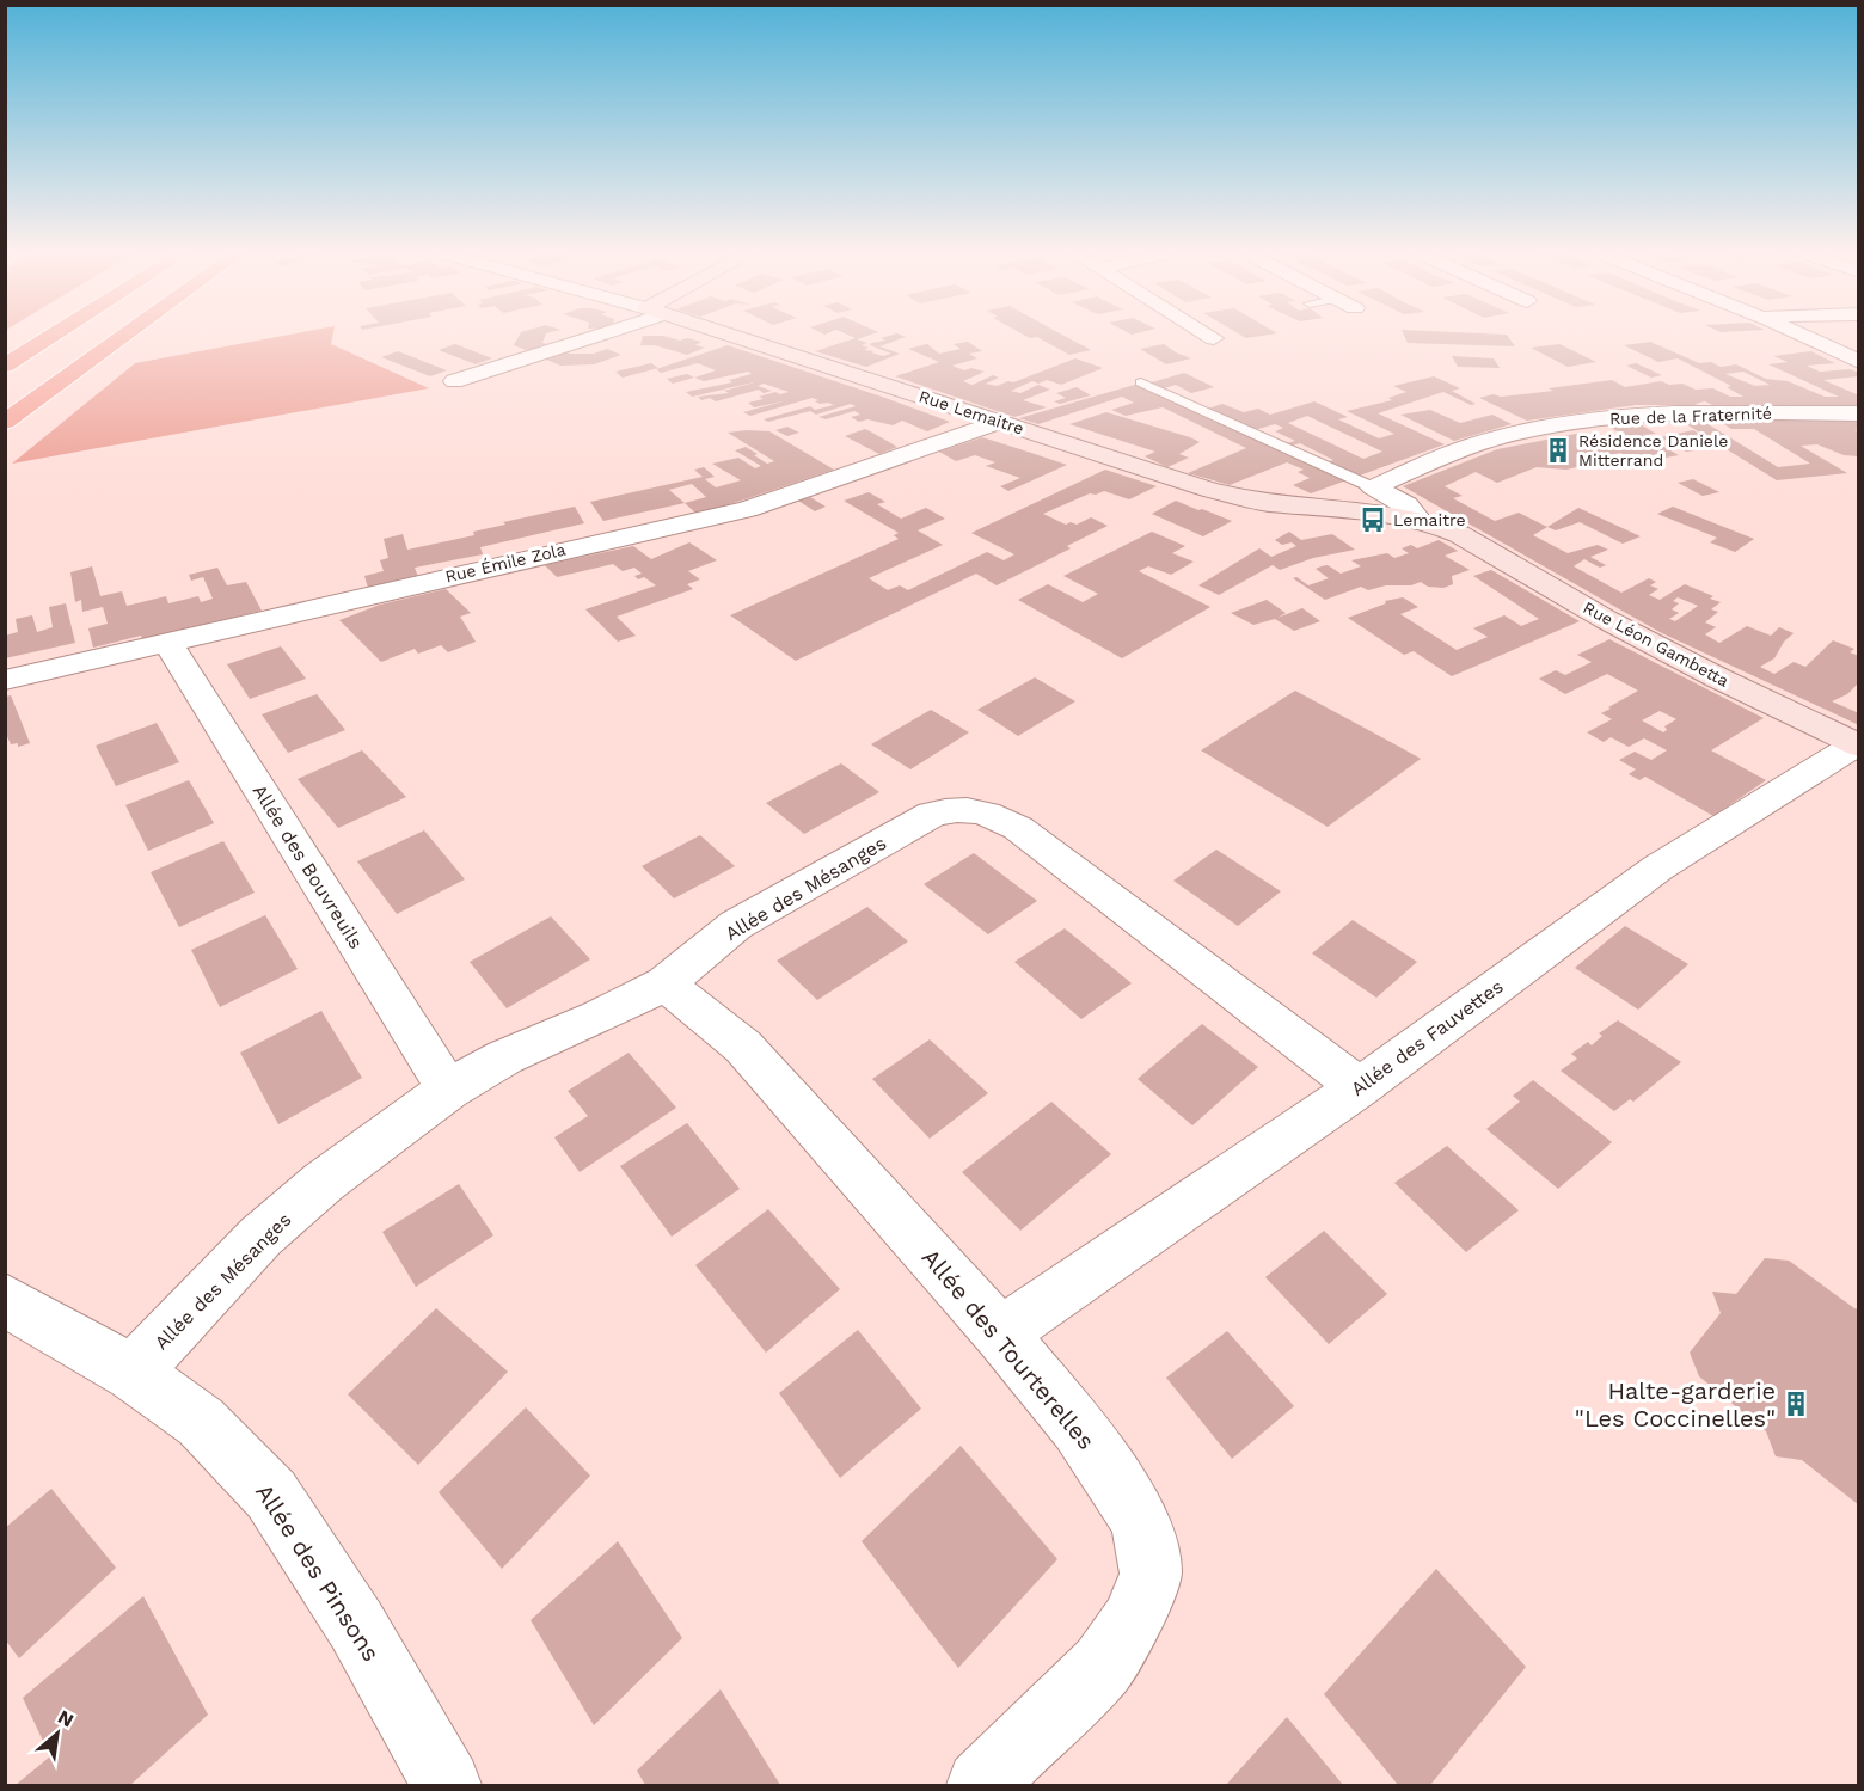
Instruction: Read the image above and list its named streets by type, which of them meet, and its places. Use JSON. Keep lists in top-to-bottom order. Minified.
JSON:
{"streets":{"street":["Rue Lemaitre","Rue de la Fraternité","Rue Émile Zola","Rue Léon Gambetta","Allée des Bouvreuils","Allée des Mésanges","Allée des Fauvettes","Allée des Tourterelles","Allée des Pinsons"]},"crossings":[["Rue Lemaitre","Rue Émile Zola"],["Rue Lemaitre","Rue Léon Gambetta"],["Rue Émile Zola","Allée des Bouvreuils"],["Rue Léon Gambetta","Allée des Fauvettes"],["Allée des Bouvreuils","Allée des Mésanges"],["Allée des Mésanges","Allée des Fauvettes"],["Allée des Mésanges","Allée des Tourterelles"],["Allée des Mésanges","Allée des Pinsons"],["Allée des Fauvettes","Allée des Tourterelles"]],"places":{"building":["Résidence Daniele Mitterrand","Halte-garderie \"Les Coccinelles\""],"bus stop":["Lemaitre"]},"north":"top right"}
